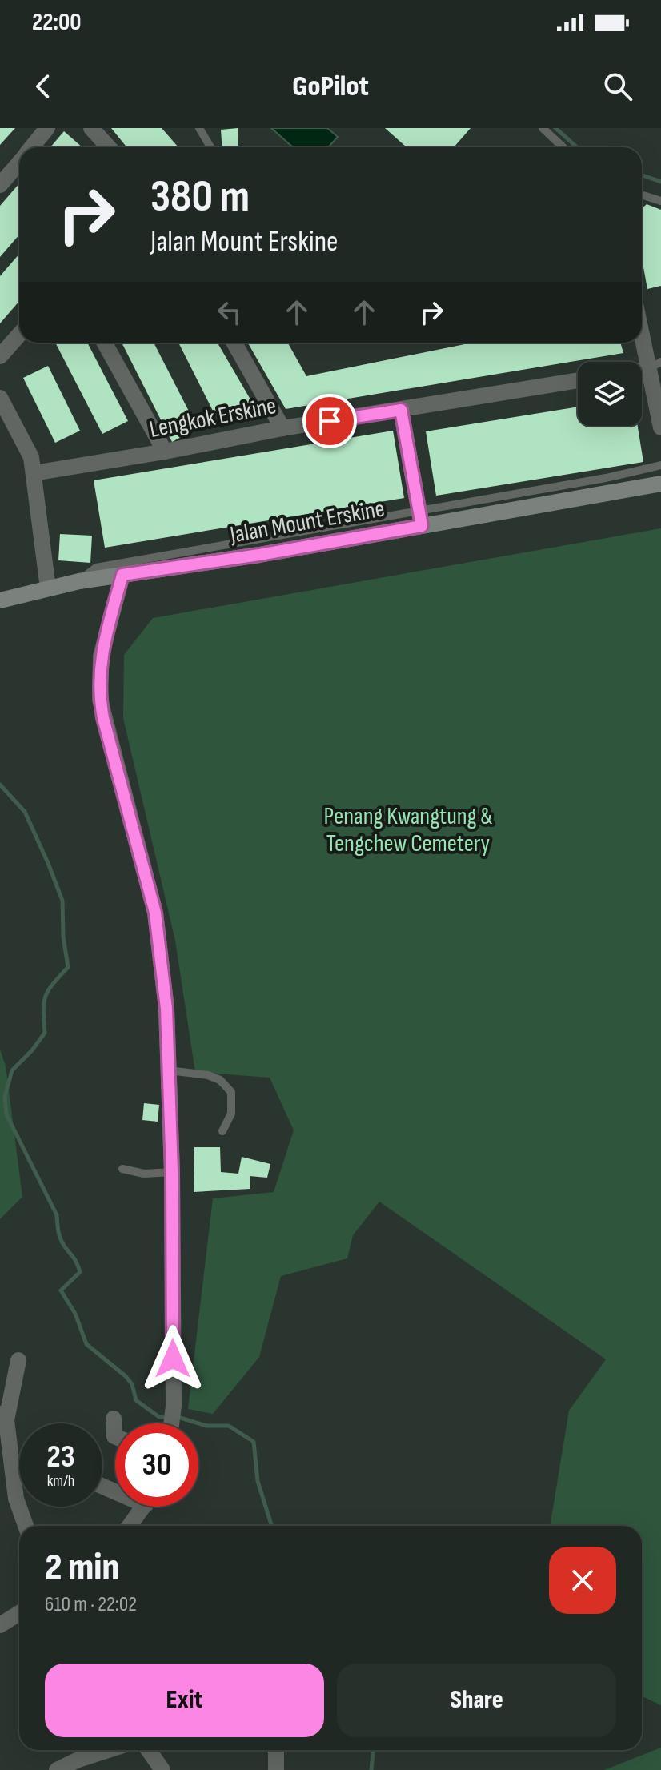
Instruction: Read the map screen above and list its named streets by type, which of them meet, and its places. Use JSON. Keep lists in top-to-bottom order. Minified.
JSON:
{"streets":{"main road":["Jalan Mount Erskine"],"street":["Lengkok Erskine"]},"parks":["Penang Kwangtung & Tengchew Cemetery"],"page":{"status":"22:00","header":"GoPilot","turn":["380 m","Jalan Mount Erskine"],"speed":"23 km/h","limit":"30","heading":["2 min","610 m · 22:02"],"buttons":["Exit","Share"]}}
